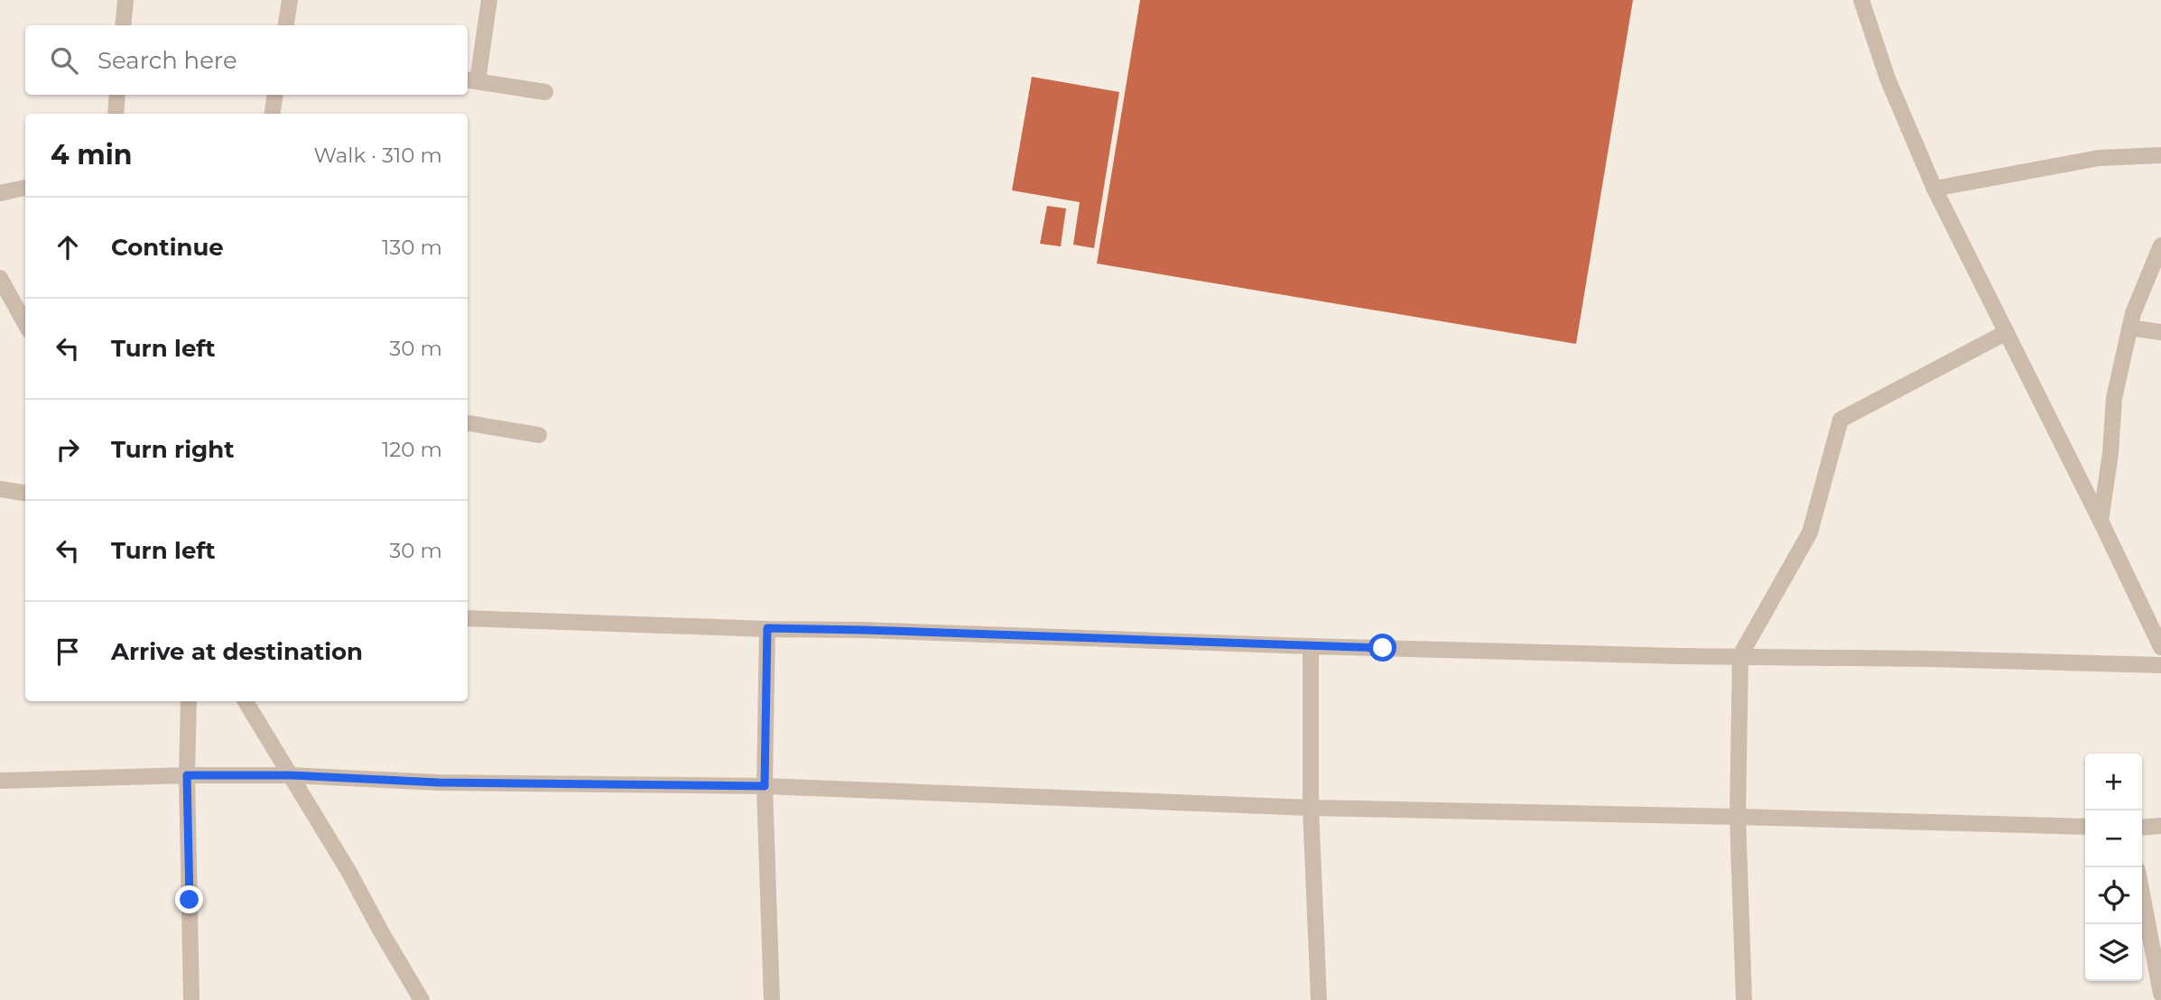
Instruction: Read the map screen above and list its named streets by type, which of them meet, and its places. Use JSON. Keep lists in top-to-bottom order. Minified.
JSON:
{"page":{"search":"Search here","heading":["4 min","Walk · 310 m"],"list":[["Continue","130 m"],["Turn left","30 m"],["Turn right","120 m"],["Turn left","30 m"],"Arrive at destination"],"map_buttons":["+","−"]}}
